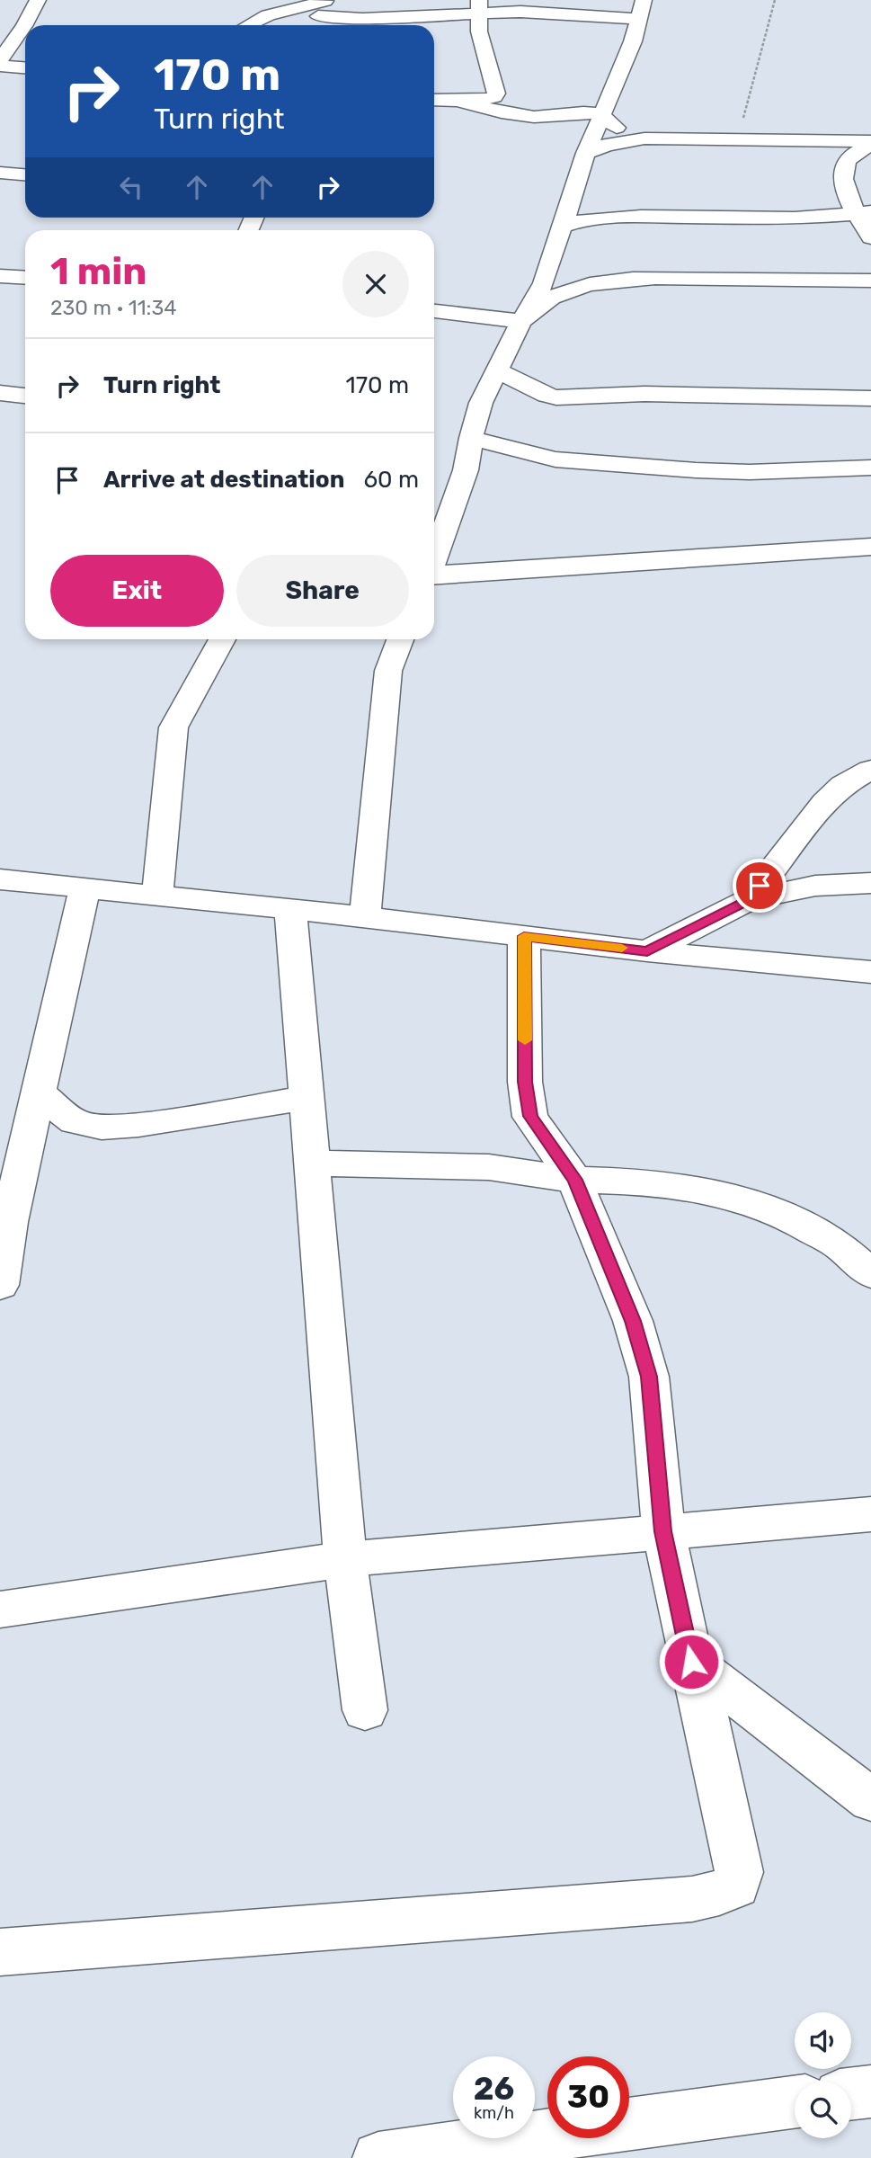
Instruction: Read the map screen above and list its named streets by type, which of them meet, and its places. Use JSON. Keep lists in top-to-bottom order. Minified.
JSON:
{"page":{"turn":["170 m","Turn right"],"heading":["1 min","230 m · 11:34"],"list":[{"name":"Turn right","value":"170 m"},{"name":"Arrive at destination","value":"60 m"}],"buttons":["Exit","Share"],"speed":"26 km/h","limit":"30"}}
